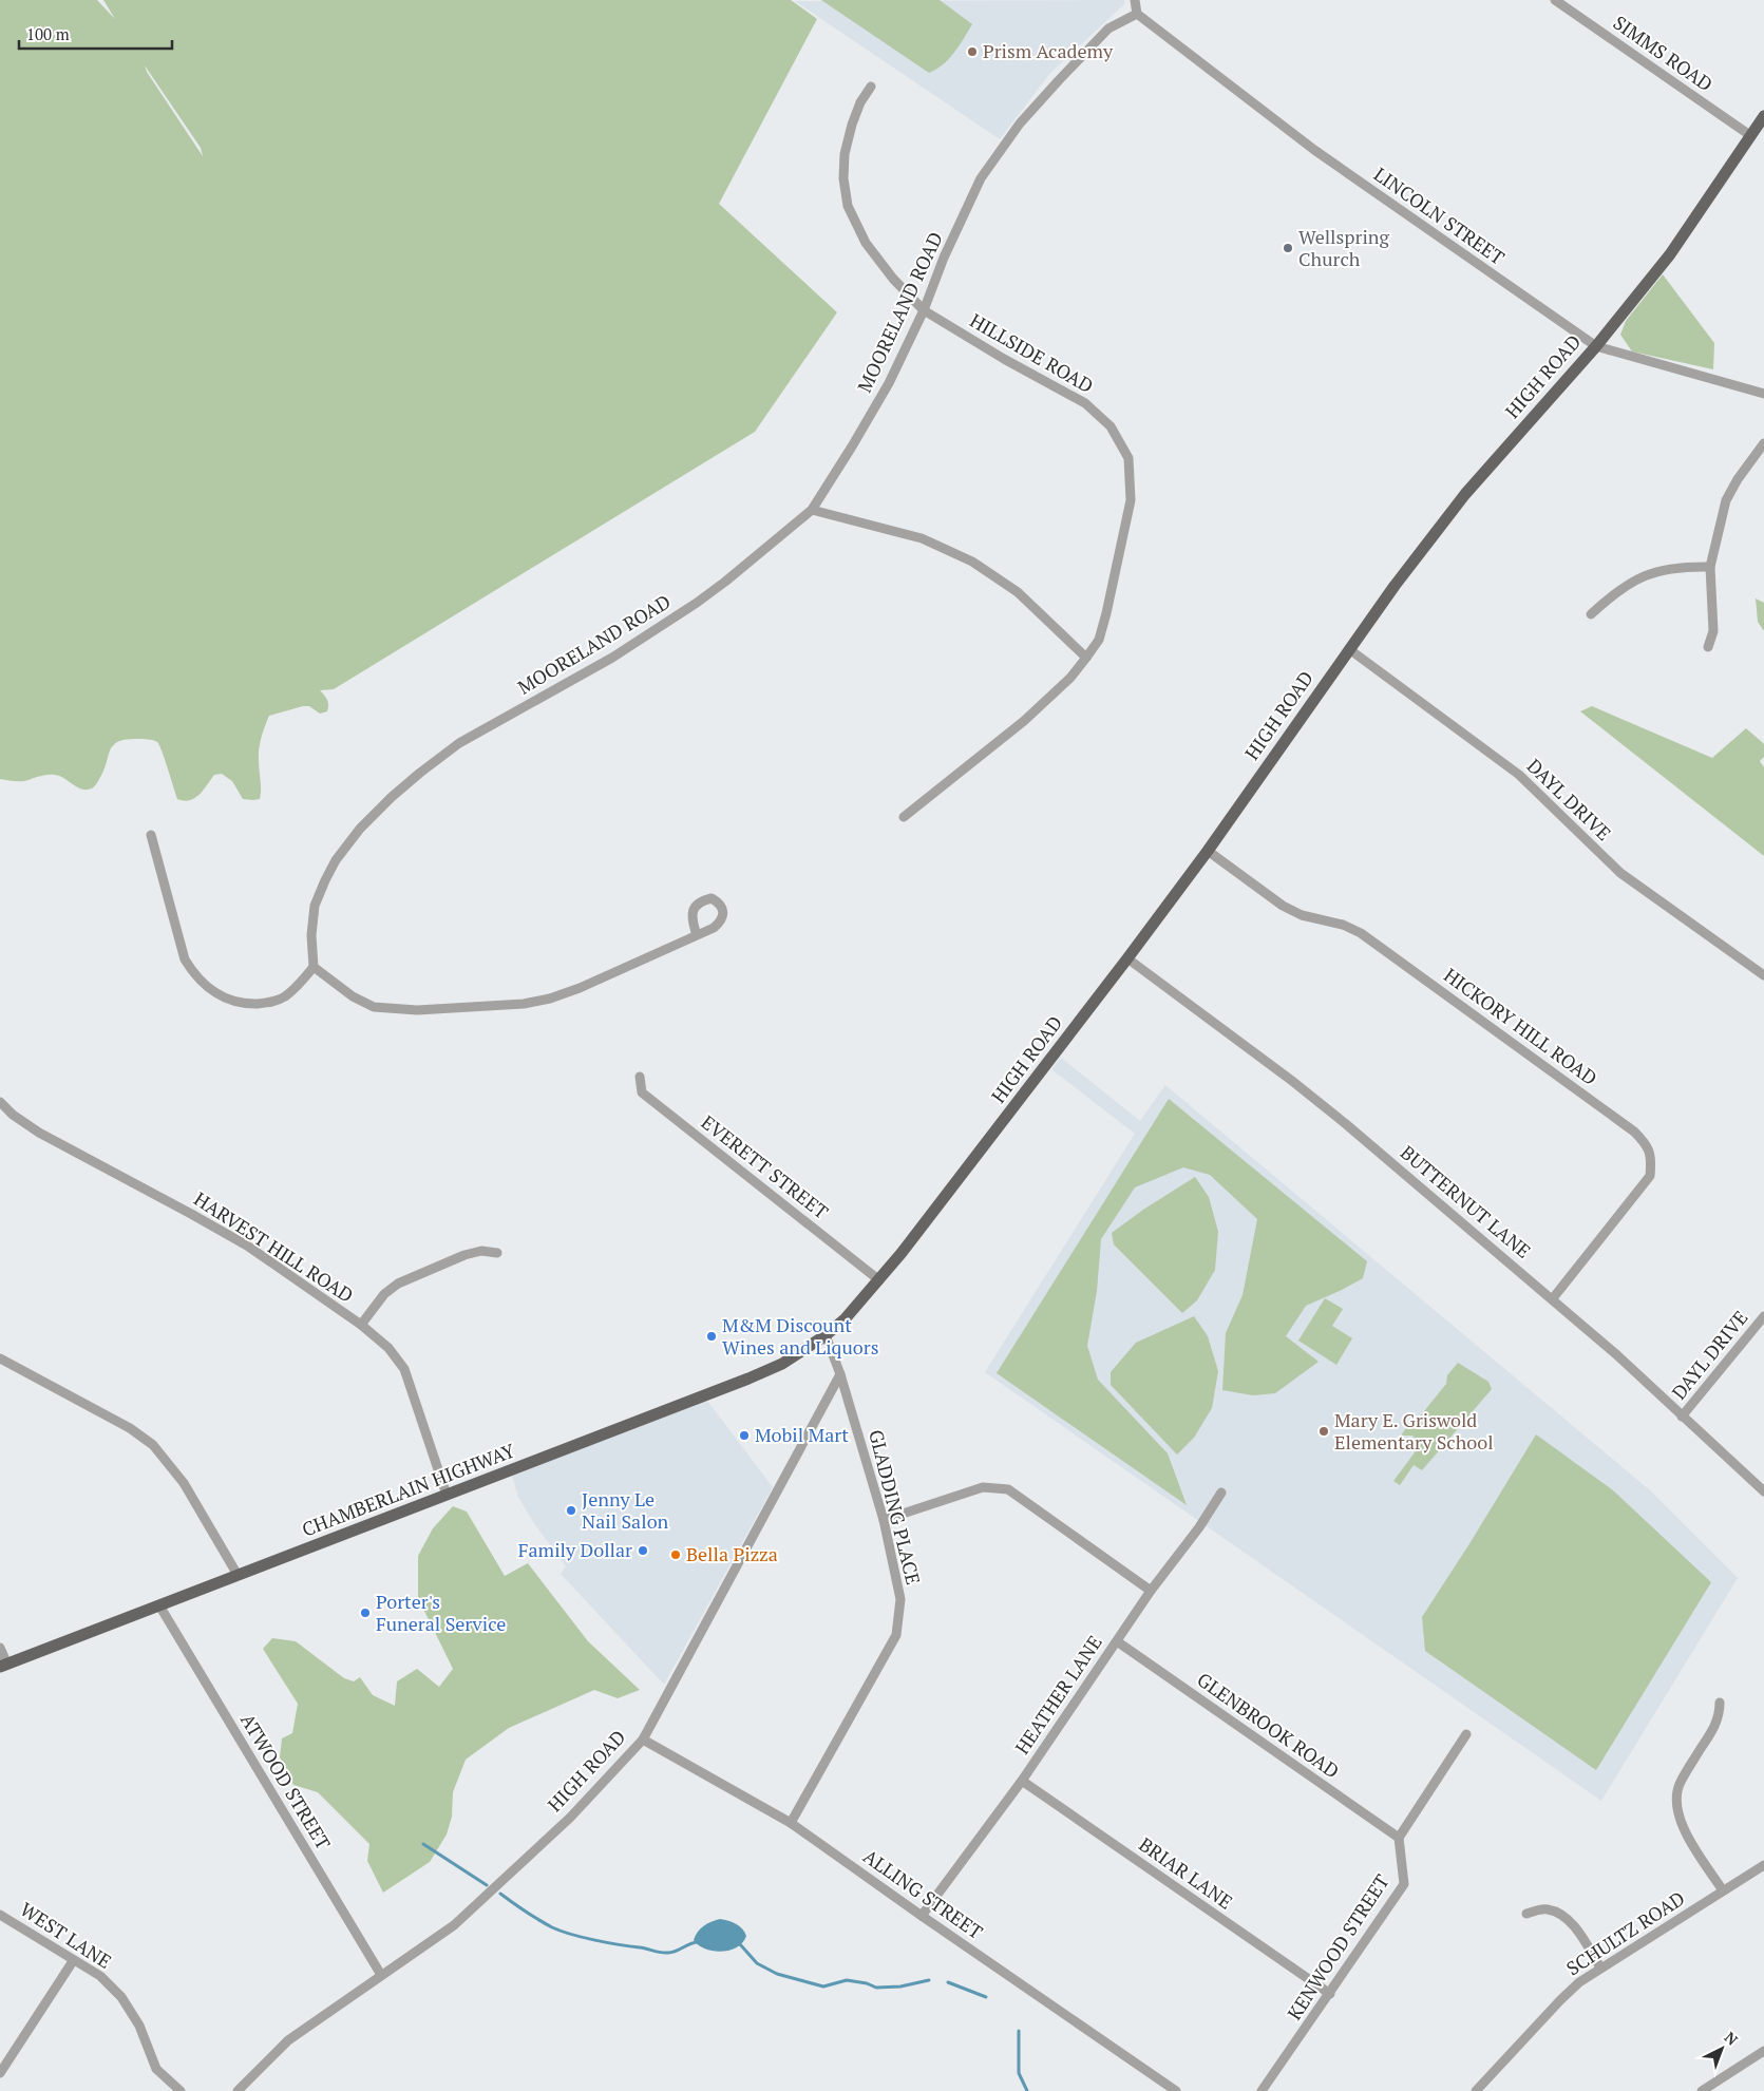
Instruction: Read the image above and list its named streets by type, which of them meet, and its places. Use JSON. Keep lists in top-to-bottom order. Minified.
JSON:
{"streets":{"main road":["HIGH ROAD","CHAMBERLAIN HIGHWAY"],"street":["SIMMS ROAD","LINCOLN STREET","MOORELAND ROAD","HILLSIDE ROAD","DAYL DRIVE","HICKORY HILL ROAD","EVERETT STREET","BUTTERNUT LANE","HARVEST HILL ROAD","GLADDING PLACE","HEATHER LANE","GLENBROOK ROAD","ATWOOD STREET","BRIAR LANE","ALLING STREET","SCHULTZ ROAD","WEST LANE","KENWOOD STREET"]},"crossings":[["SIMMS ROAD","HIGH ROAD"],["LINCOLN STREET","MOORELAND ROAD"],["LINCOLN STREET","HIGH ROAD"],["MOORELAND ROAD","HILLSIDE ROAD"],["HIGH ROAD","DAYL DRIVE"],["HIGH ROAD","HICKORY HILL ROAD"],["HIGH ROAD","EVERETT STREET"],["HIGH ROAD","BUTTERNUT LANE"],["HIGH ROAD","CHAMBERLAIN HIGHWAY"],["HIGH ROAD","GLADDING PLACE"],["HIGH ROAD","ATWOOD STREET"],["HIGH ROAD","ALLING STREET"],["DAYL DRIVE","BUTTERNUT LANE"],["HICKORY HILL ROAD","BUTTERNUT LANE"],["HARVEST HILL ROAD","CHAMBERLAIN HIGHWAY"],["CHAMBERLAIN HIGHWAY","GLADDING PLACE"],["CHAMBERLAIN HIGHWAY","ATWOOD STREET"],["GLADDING PLACE","ALLING STREET"],["HEATHER LANE","GLENBROOK ROAD"],["HEATHER LANE","BRIAR LANE"],["HEATHER LANE","ALLING STREET"],["GLENBROOK ROAD","KENWOOD STREET"],["BRIAR LANE","KENWOOD STREET"]],"places":["Prism Academy","Wellspring Church","M&M Discount Wines and Liquors","Mary E. Griswold Elementary School","Mobil Mart","Jenny Le Nail Salon","Family Dollar","Bella Pizza","Porter's Funeral Service"],"scale_bar":"100 m","north":"top right"}
